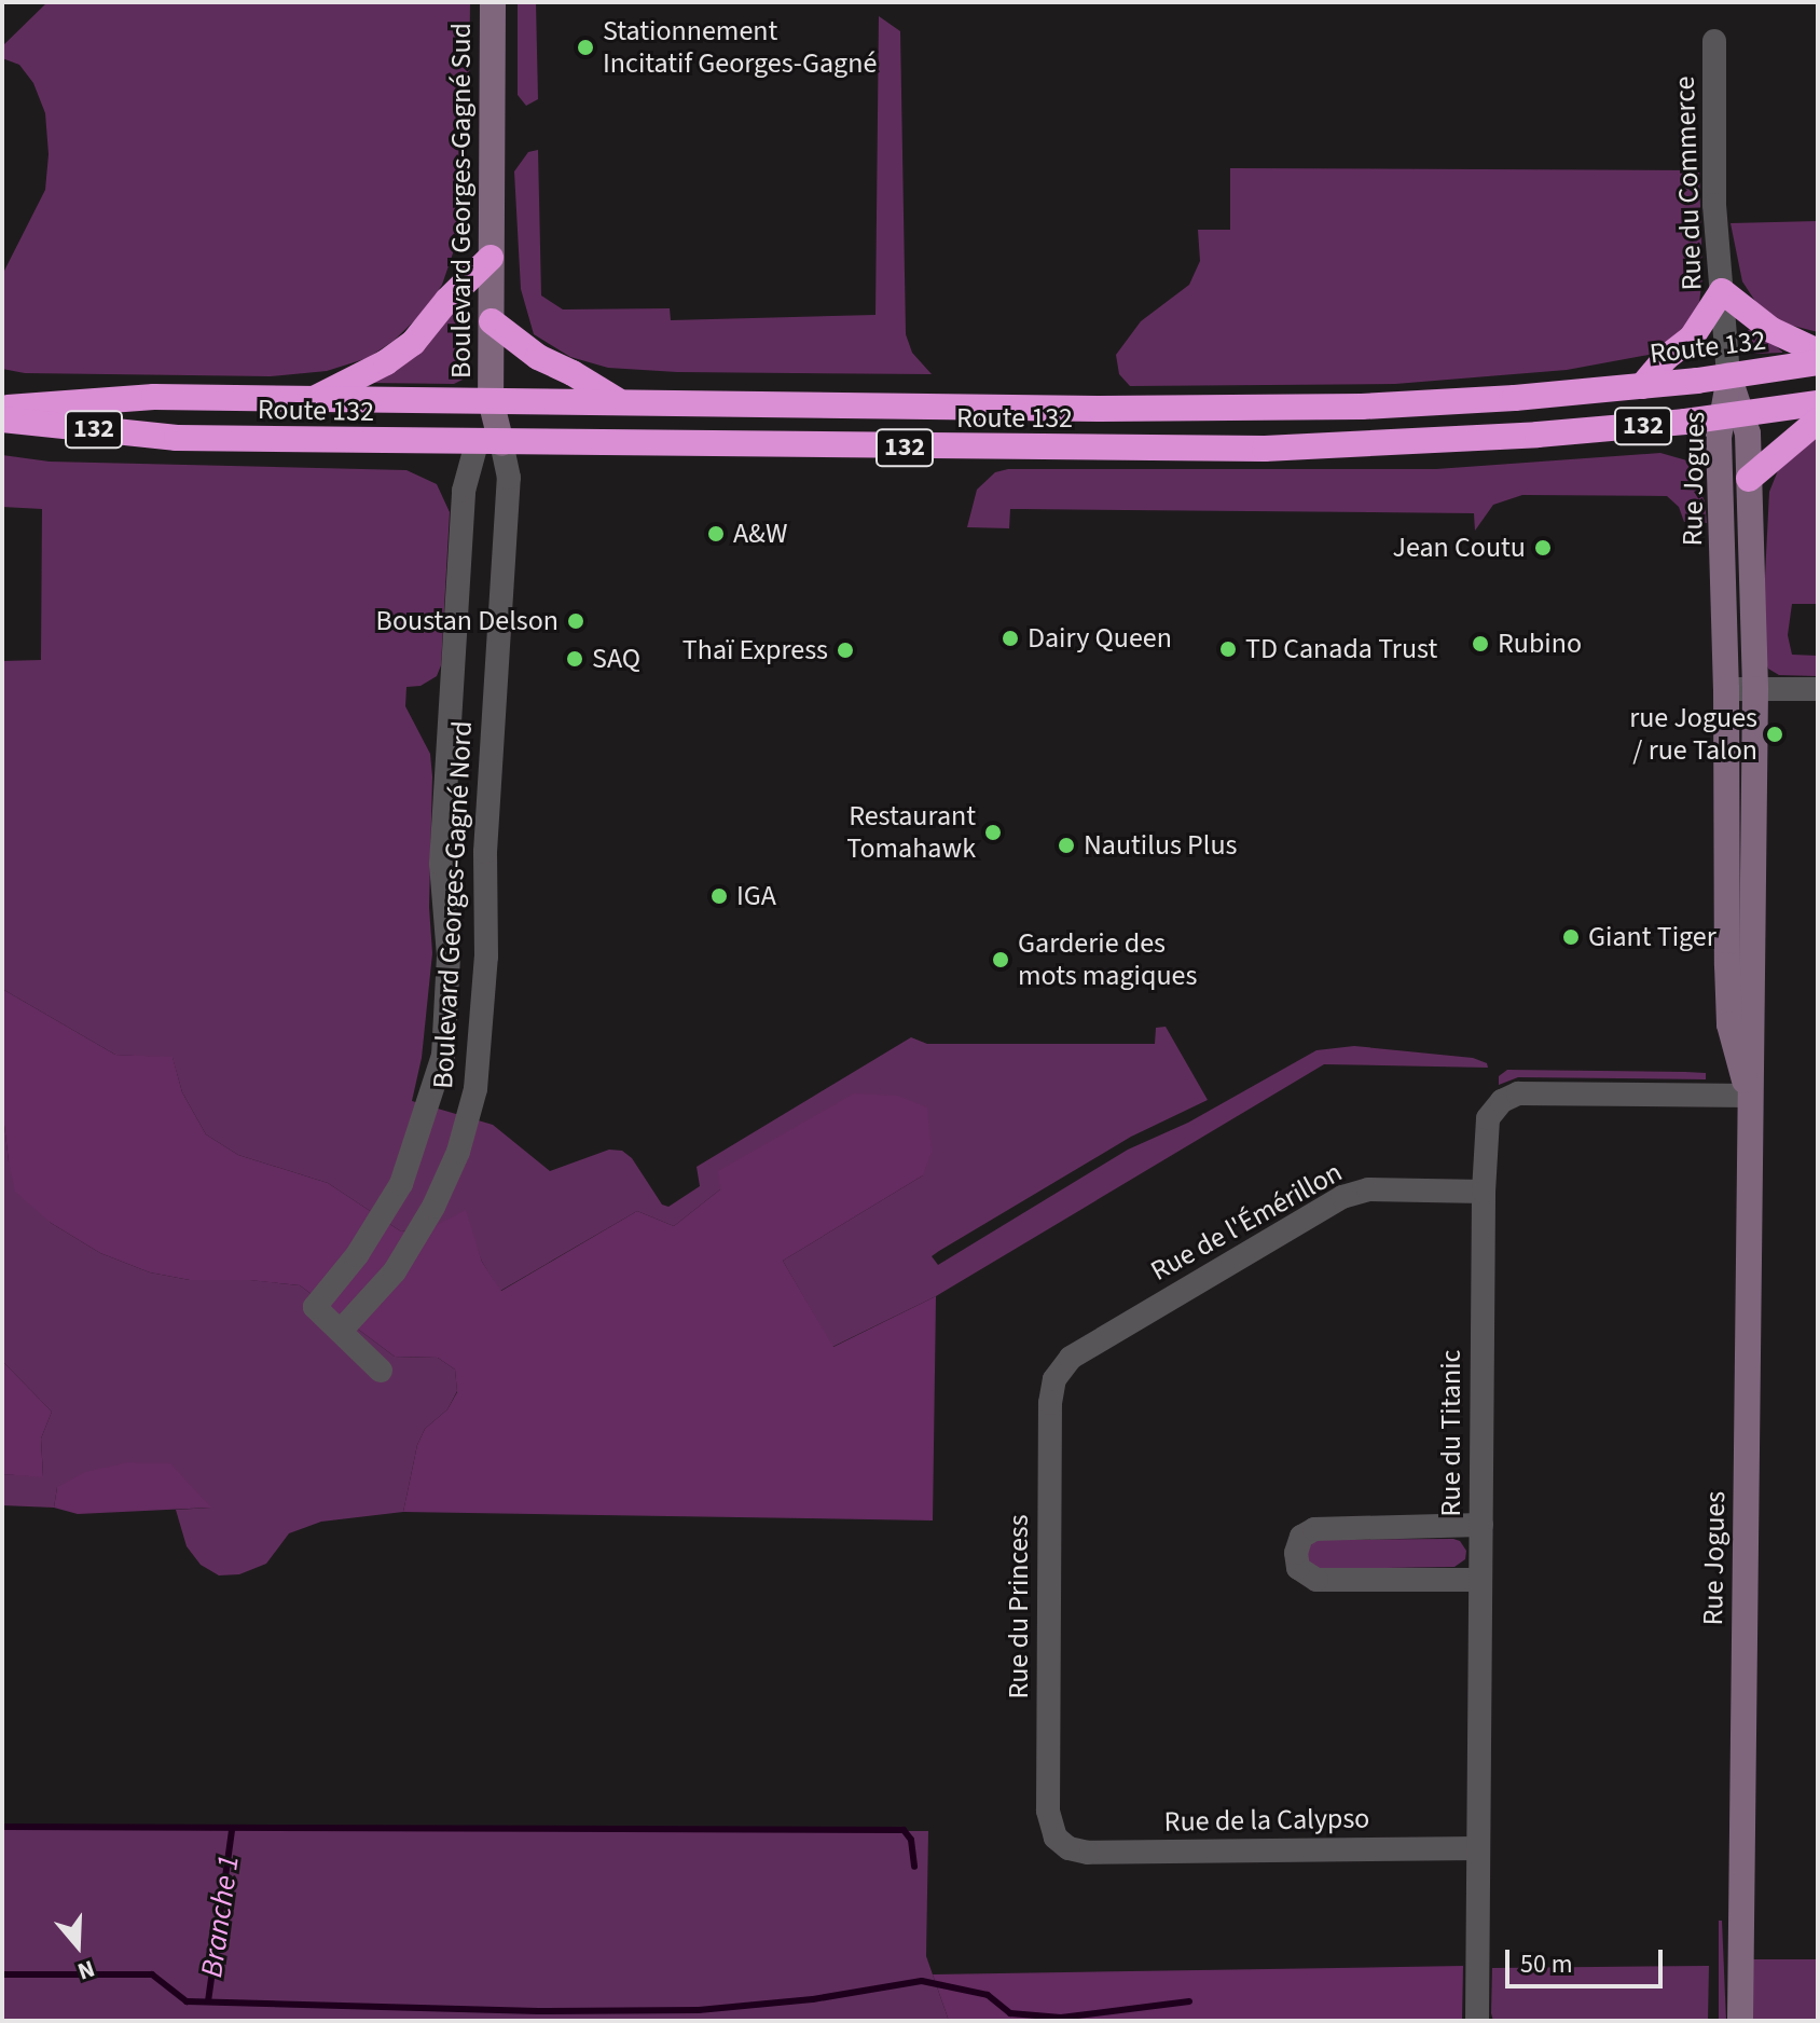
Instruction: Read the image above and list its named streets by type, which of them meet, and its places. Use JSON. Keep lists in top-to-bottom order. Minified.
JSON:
{"streets":{"highway":["Route 132","132"],"street":["Rue du Commerce","Boulevard Georges-Gagné Sud","Rue Jogues","Boulevard Georges-Gagné Nord","Rue de l'Émérillon","Rue du Titanic","Rue du Princess","Rue de la Calypso"]},"crossings":[["Rue du Commerce","Route 132"],["Rue du Commerce","Rue Jogues"],["Boulevard Georges-Gagné Sud","Route 132"],["Boulevard Georges-Gagné Sud","Boulevard Georges-Gagné Nord"],["Route 132","Rue Jogues"],["Route 132","Boulevard Georges-Gagné Nord"],["Rue Jogues","Rue du Titanic"],["Rue de l'Émérillon","Rue du Titanic"],["Rue de l'Émérillon","Rue du Princess"],["Rue du Titanic","Rue de la Calypso"],["Rue du Princess","Rue de la Calypso"]],"water":["Branche 1"],"places":["Stationnement Incitatif Georges-Gagné","A&W","Jean Coutu","Boustan Delson","Dairy Queen","Rubino","TD Canada Trust","Thaï Express","SAQ","rue Jogues / rue Talon","Restaurant Tomahawk","Nautilus Plus","IGA","Giant Tiger","Garderie des mots magiques"],"scale_bar":"50 m","north":"bottom"}
